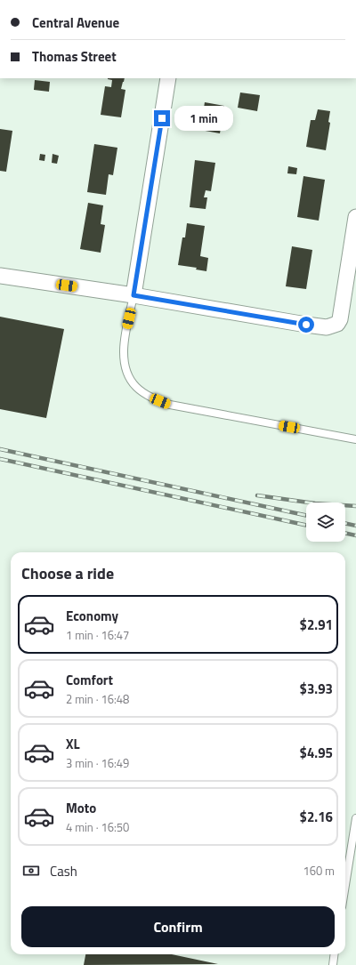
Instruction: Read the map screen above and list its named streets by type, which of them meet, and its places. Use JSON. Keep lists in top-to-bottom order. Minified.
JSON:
{"page":{"banner":["Central Avenue","Thomas Street"],"bubble":"1 min","heading":"Choose a ride","list":[{"name":"Economy","note":"1 min · 16:47","value":"$2.91"},{"name":"Comfort","note":"2 min · 16:48","value":"$3.93"},{"name":"XL","note":"3 min · 16:49","value":"$4.95"},{"name":"Moto","note":"4 min · 16:50","value":"$2.16"}],"pay":["Cash","160 m"],"buttons":"Confirm"}}
